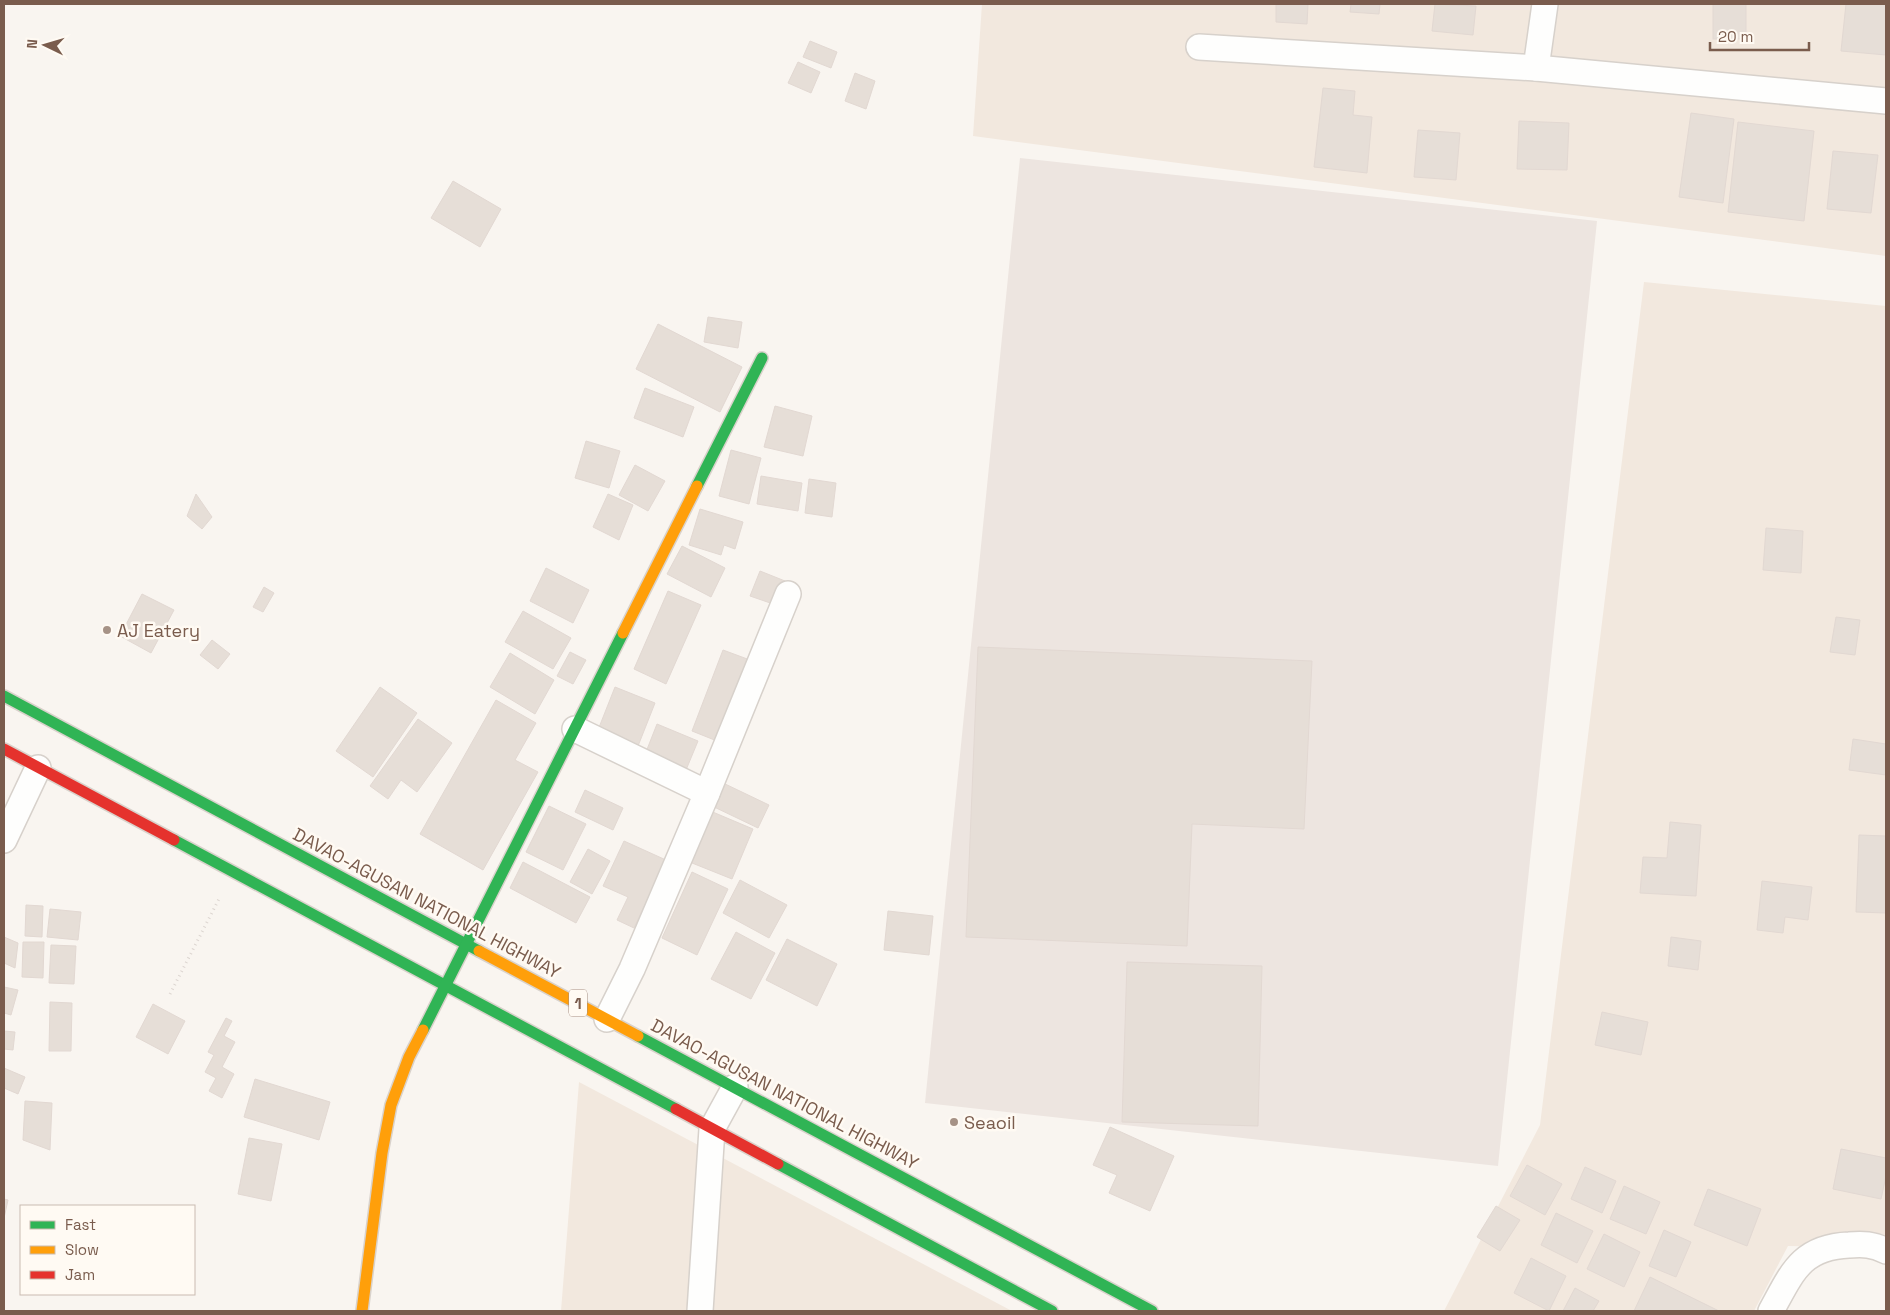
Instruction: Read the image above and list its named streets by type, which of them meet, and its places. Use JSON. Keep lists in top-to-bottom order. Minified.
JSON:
{"streets":{"main road":["DAVAO-AGUSAN NATIONAL HIGHWAY","1"]},"places":["AJ Eatery","Seaoil"],"legend":["Fast","Slow","Jam"],"scale_bar":"20 m","north":"left"}
